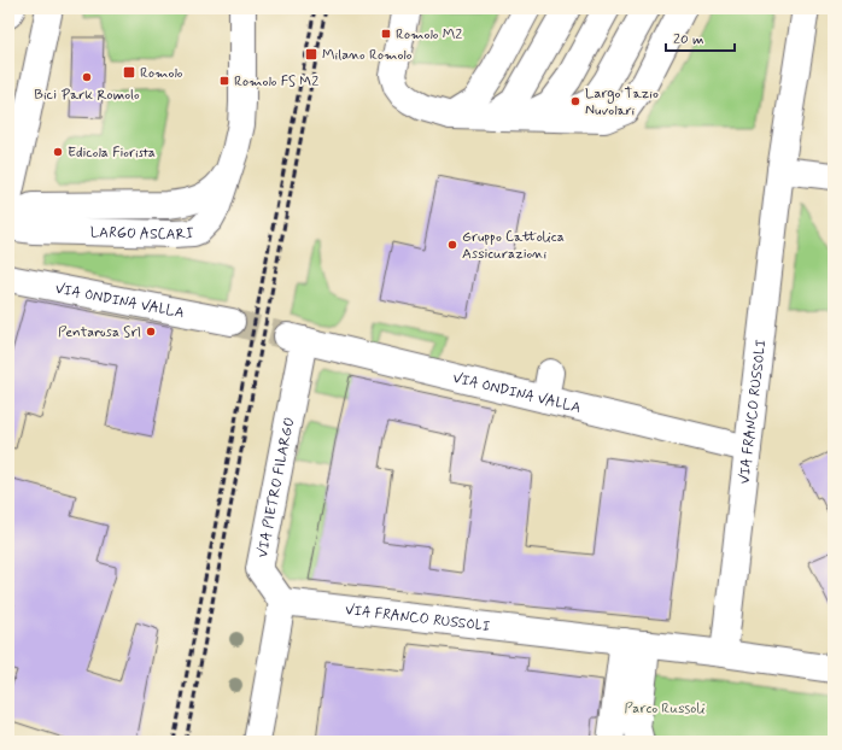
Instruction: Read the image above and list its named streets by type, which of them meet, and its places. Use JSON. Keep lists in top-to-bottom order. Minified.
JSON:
{"streets":{"street":["LARGO ASCARI","VIA ONDINA VALLA","VIA FRANCO RUSSOLI","VIA PIETRO FILARGO"]},"crossings":[["VIA ONDINA VALLA","VIA FRANCO RUSSOLI"],["VIA ONDINA VALLA","VIA PIETRO FILARGO"],["VIA FRANCO RUSSOLI","VIA PIETRO FILARGO"]],"parks":["Parco Russoli"],"places":{"transit":["Romolo M2","Milano Romolo","Romolo","Romolo FS M2"],"other":["Bici Park Romolo","Largo Tazio Nuvolari","Edicola Fiorista","Gruppo Cattolica Assicurazioni","Pentarosa Srl"]},"scale_bar":"20 m"}
